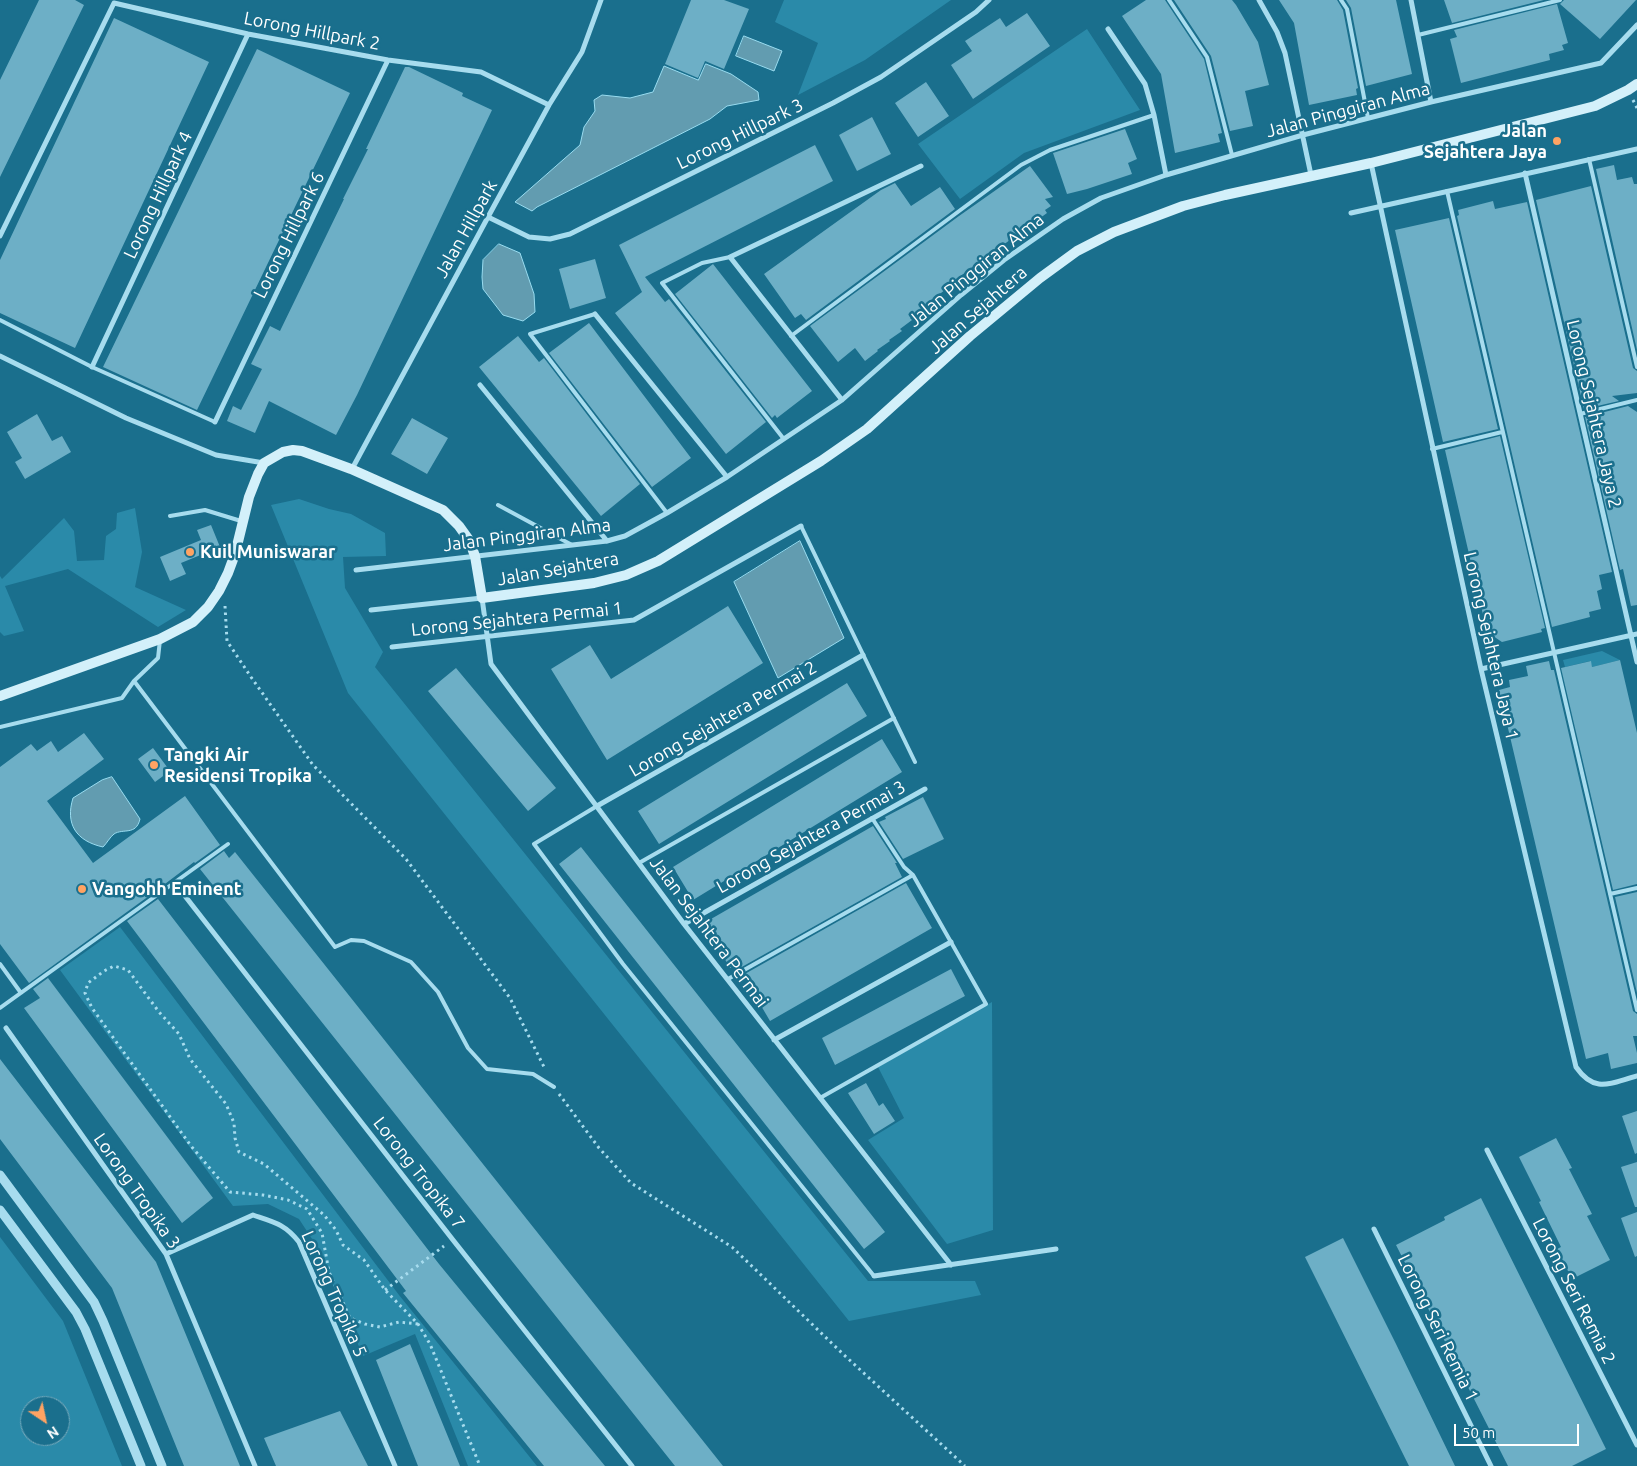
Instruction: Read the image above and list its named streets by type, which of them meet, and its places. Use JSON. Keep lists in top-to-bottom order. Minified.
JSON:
{"streets":{"main road":["Jalan Sejahtera"],"street":["Lorong Hillpark 2","Jalan Pinggiran Alma","Lorong Hillpark 3","Lorong Hillpark 4","Jalan Hillpark","Lorong Hillpark 6","Lorong Sejahtera Jaya 2","Lorong Sejahtera Permai 1","Lorong Sejahtera Jaya 1","Lorong Sejahtera Permai 2","Lorong Sejahtera Permai 3","Jalan Sejahtera Permai","Lorong Tropika 7","Lorong Tropika 3","Lorong Seri Remia 2","Lorong Tropika 5","Lorong Seri Remia 1"]},"crossings":[["Lorong Hillpark 2","Lorong Hillpark 4"],["Lorong Hillpark 2","Jalan Hillpark"],["Lorong Hillpark 2","Lorong Hillpark 6"],["Lorong Hillpark 3","Jalan Hillpark"],["Jalan Sejahtera","Lorong Sejahtera Jaya 1"],["Jalan Sejahtera","Jalan Sejahtera Permai"],["Lorong Sejahtera Permai 1","Jalan Sejahtera Permai"],["Lorong Sejahtera Permai 2","Jalan Sejahtera Permai"],["Lorong Sejahtera Permai 3","Jalan Sejahtera Permai"],["Lorong Tropika 3","Lorong Tropika 5"]],"places":["Jalan Sejahtera Jaya","Kuil Muniswarar","Tangki Air Residensi Tropika","Vangohh Eminent"],"scale_bar":"50 m","north":"bottom right"}
